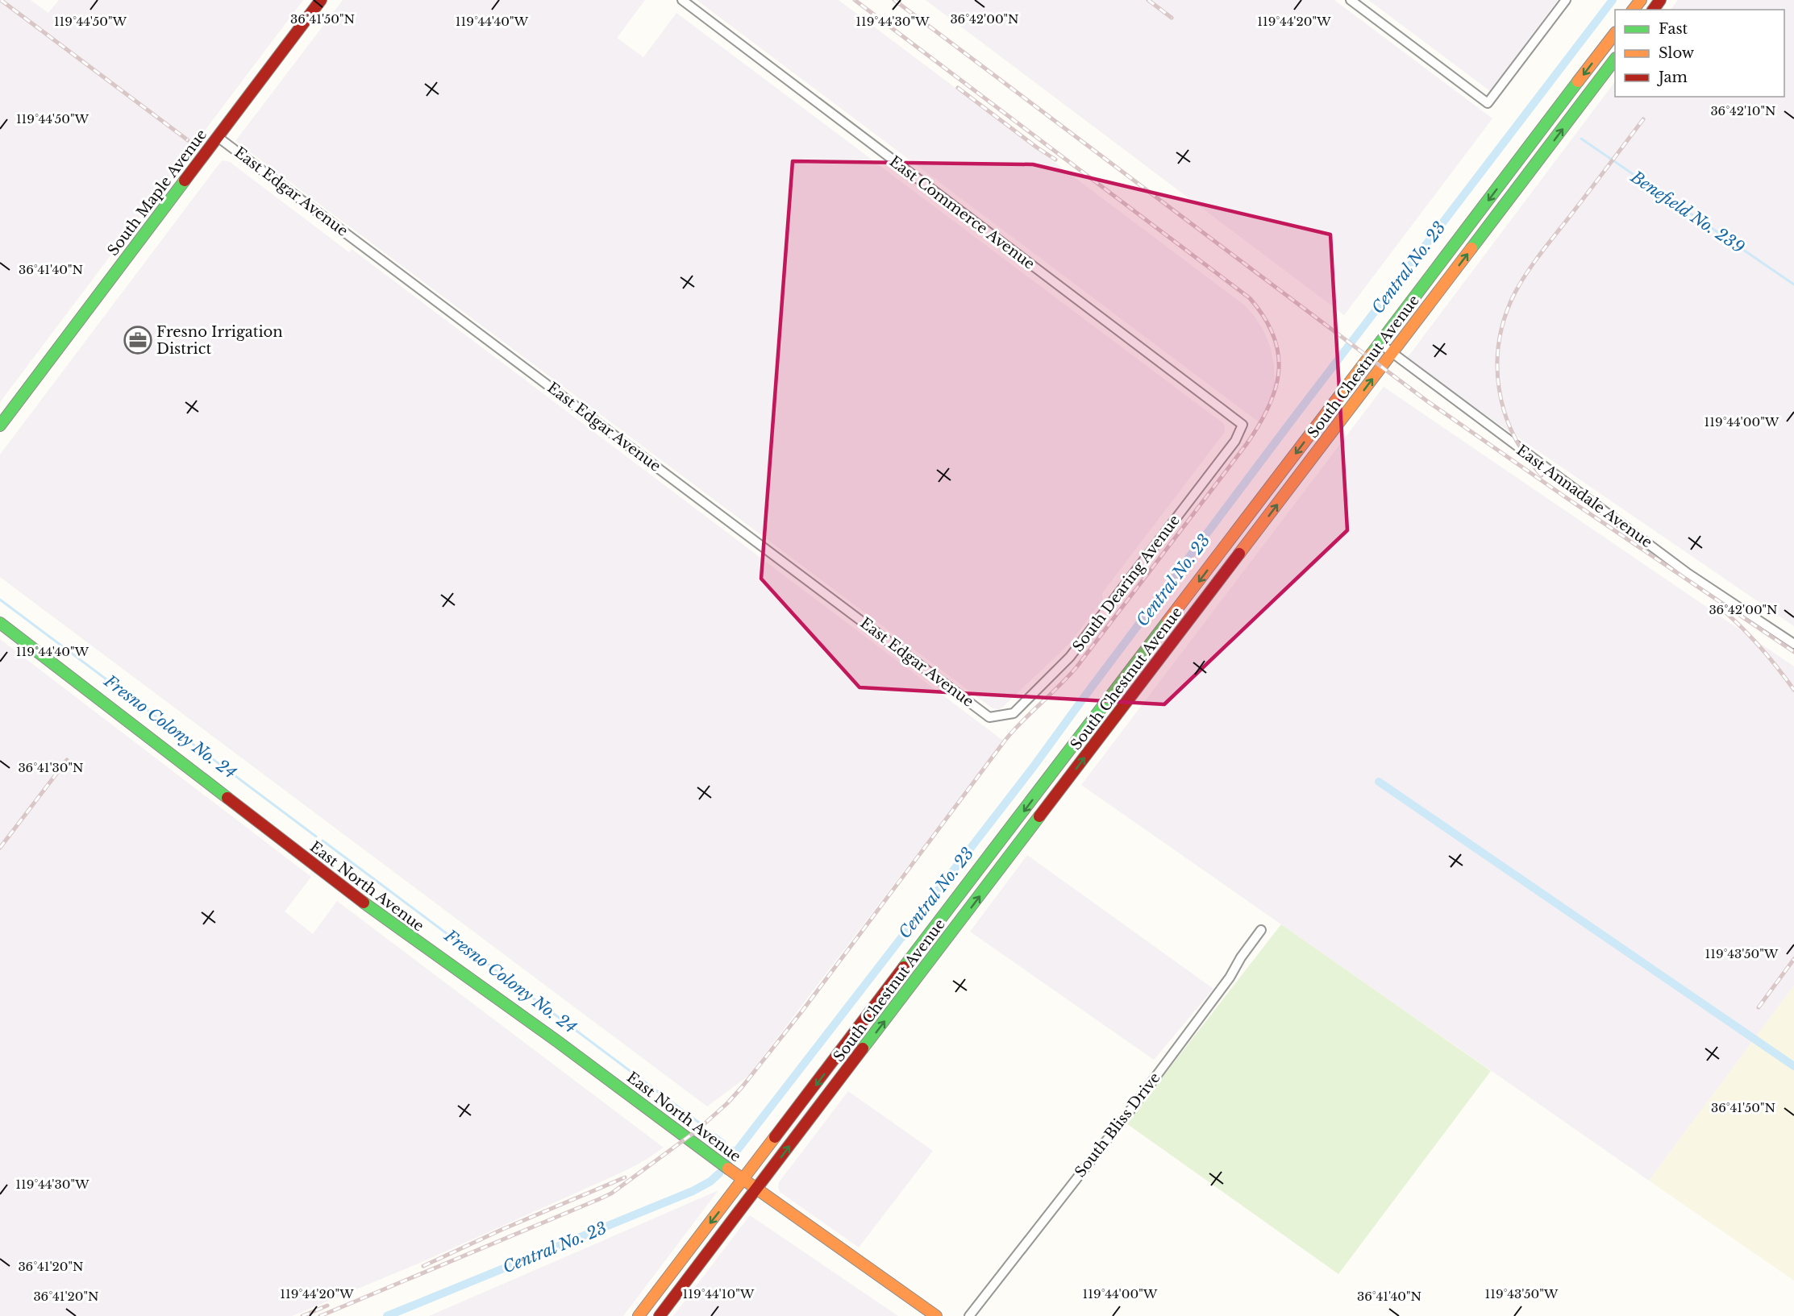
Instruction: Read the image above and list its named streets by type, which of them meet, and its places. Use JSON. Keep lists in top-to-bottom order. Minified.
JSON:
{"streets":{"main road":["South Maple Avenue","South Chestnut Avenue","East North Avenue"],"street":["East Edgar Avenue","East Commerce Avenue","East Annadale Avenue","South Dearing Avenue","South Bliss Drive"]},"crossings":[["East Edgar Avenue","South Maple Avenue"],["East Edgar Avenue","South Dearing Avenue"],["East Commerce Avenue","South Dearing Avenue"],["South Chestnut Avenue","East Annadale Avenue"],["South Chestnut Avenue","East North Avenue"]],"water":["Benefield No. 239","Central No. 23","Fresno Colony No. 24"],"places":{"office":["Fresno Irrigation District"]},"legend":["Fast","Slow","Jam"],"coordinates":["36°41'50\"N","36°42'00\"N","119°44'50\"W","119°44'40\"W","119°44'30\"W","119°44'20\"W","36°42'10\"N","36°41'40\"N","119°44'00\"W","36°41'30\"N","119°43'50\"W","36°41'20\"N","119°44'10\"W"]}
